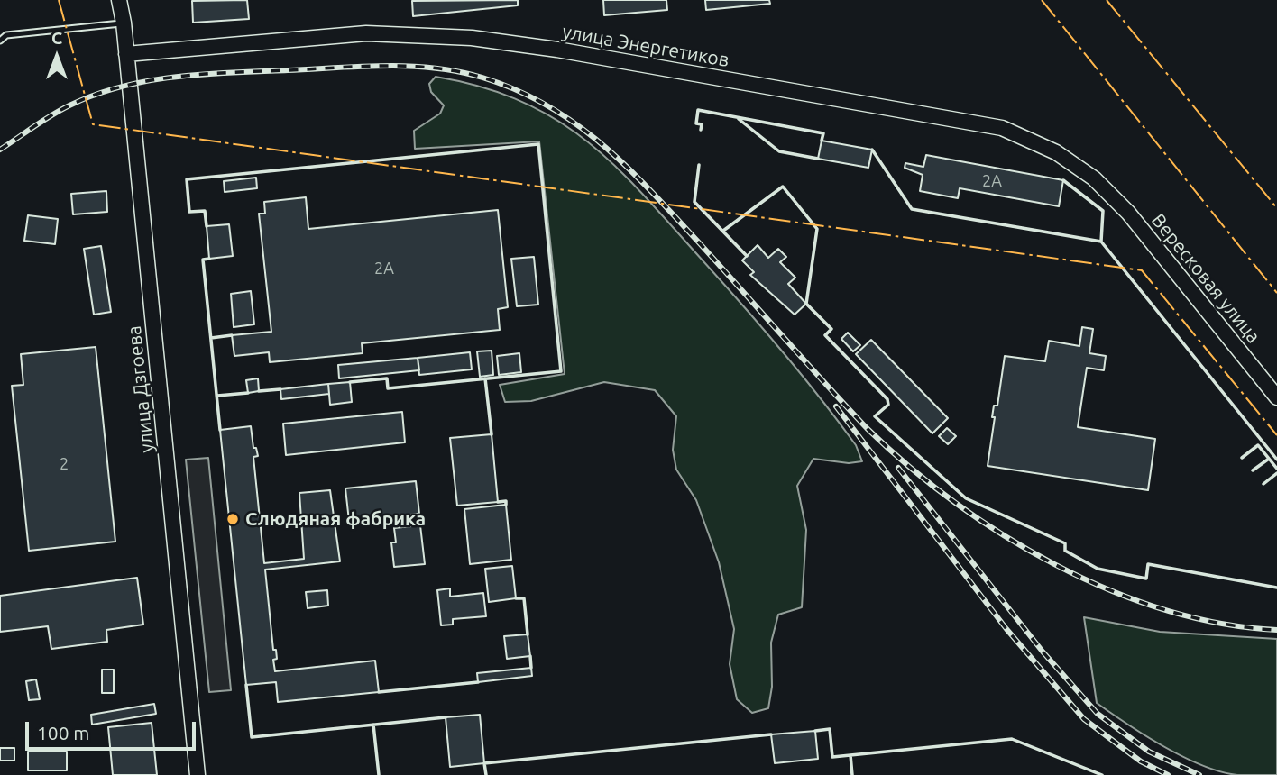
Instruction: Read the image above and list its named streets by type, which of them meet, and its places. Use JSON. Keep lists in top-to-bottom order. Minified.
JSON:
{"streets":{"street":["улица Энергетиков","Вересковая улица","улица Дзгоева"]},"crossings":[["улица Энергетиков","Вересковая улица"],["улица Энергетиков","улица Дзгоева"]],"places":["Слюдяная фабрика"],"house_numbers":["2А","2А","2"],"scale_bar":"100 m","north":"top"}
